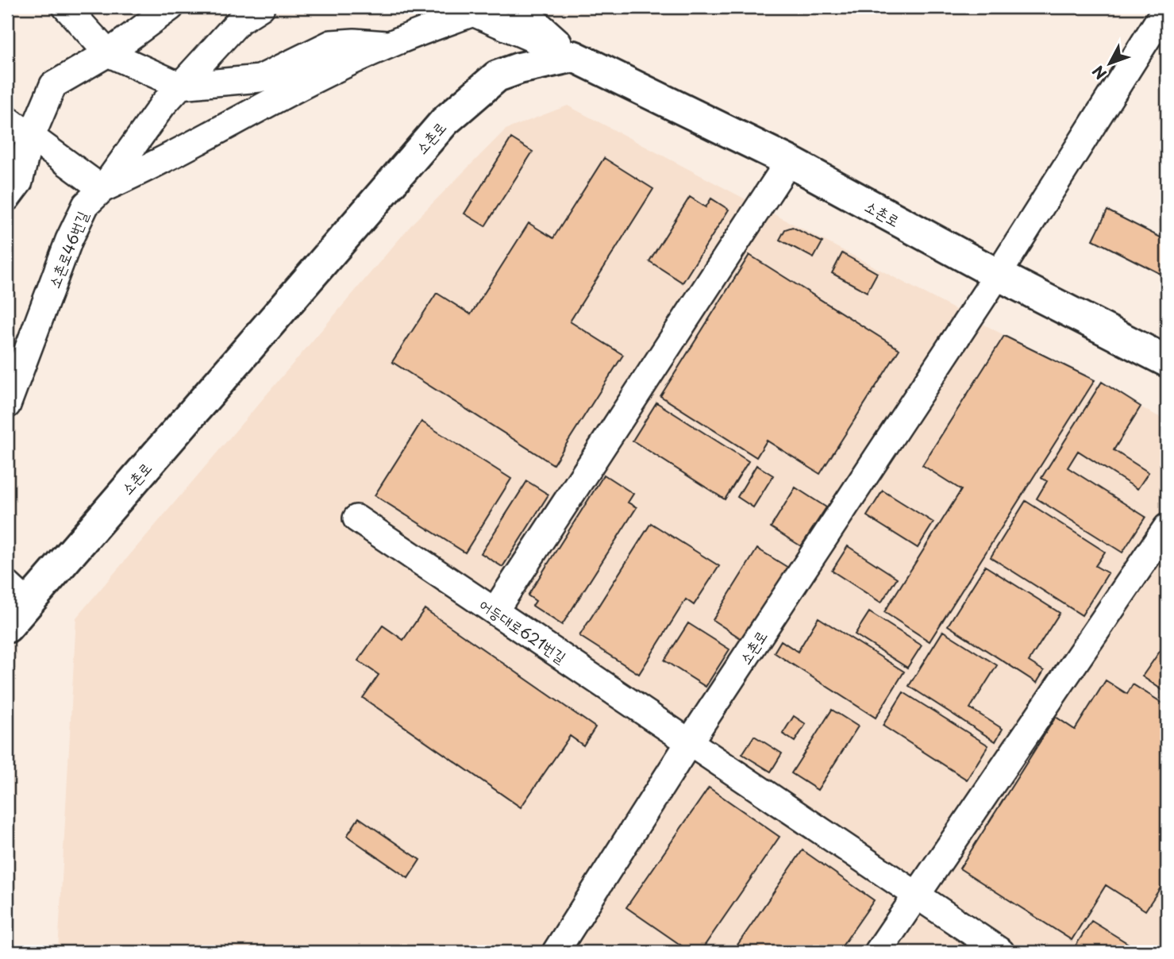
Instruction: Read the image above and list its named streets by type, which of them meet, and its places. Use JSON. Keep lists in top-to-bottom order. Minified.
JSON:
{"streets":{"street":["소촌로","소촌로46번길","어등대로621번길"]},"crossings":[["소촌로","어등대로621번길"]],"north":"bottom left"}
